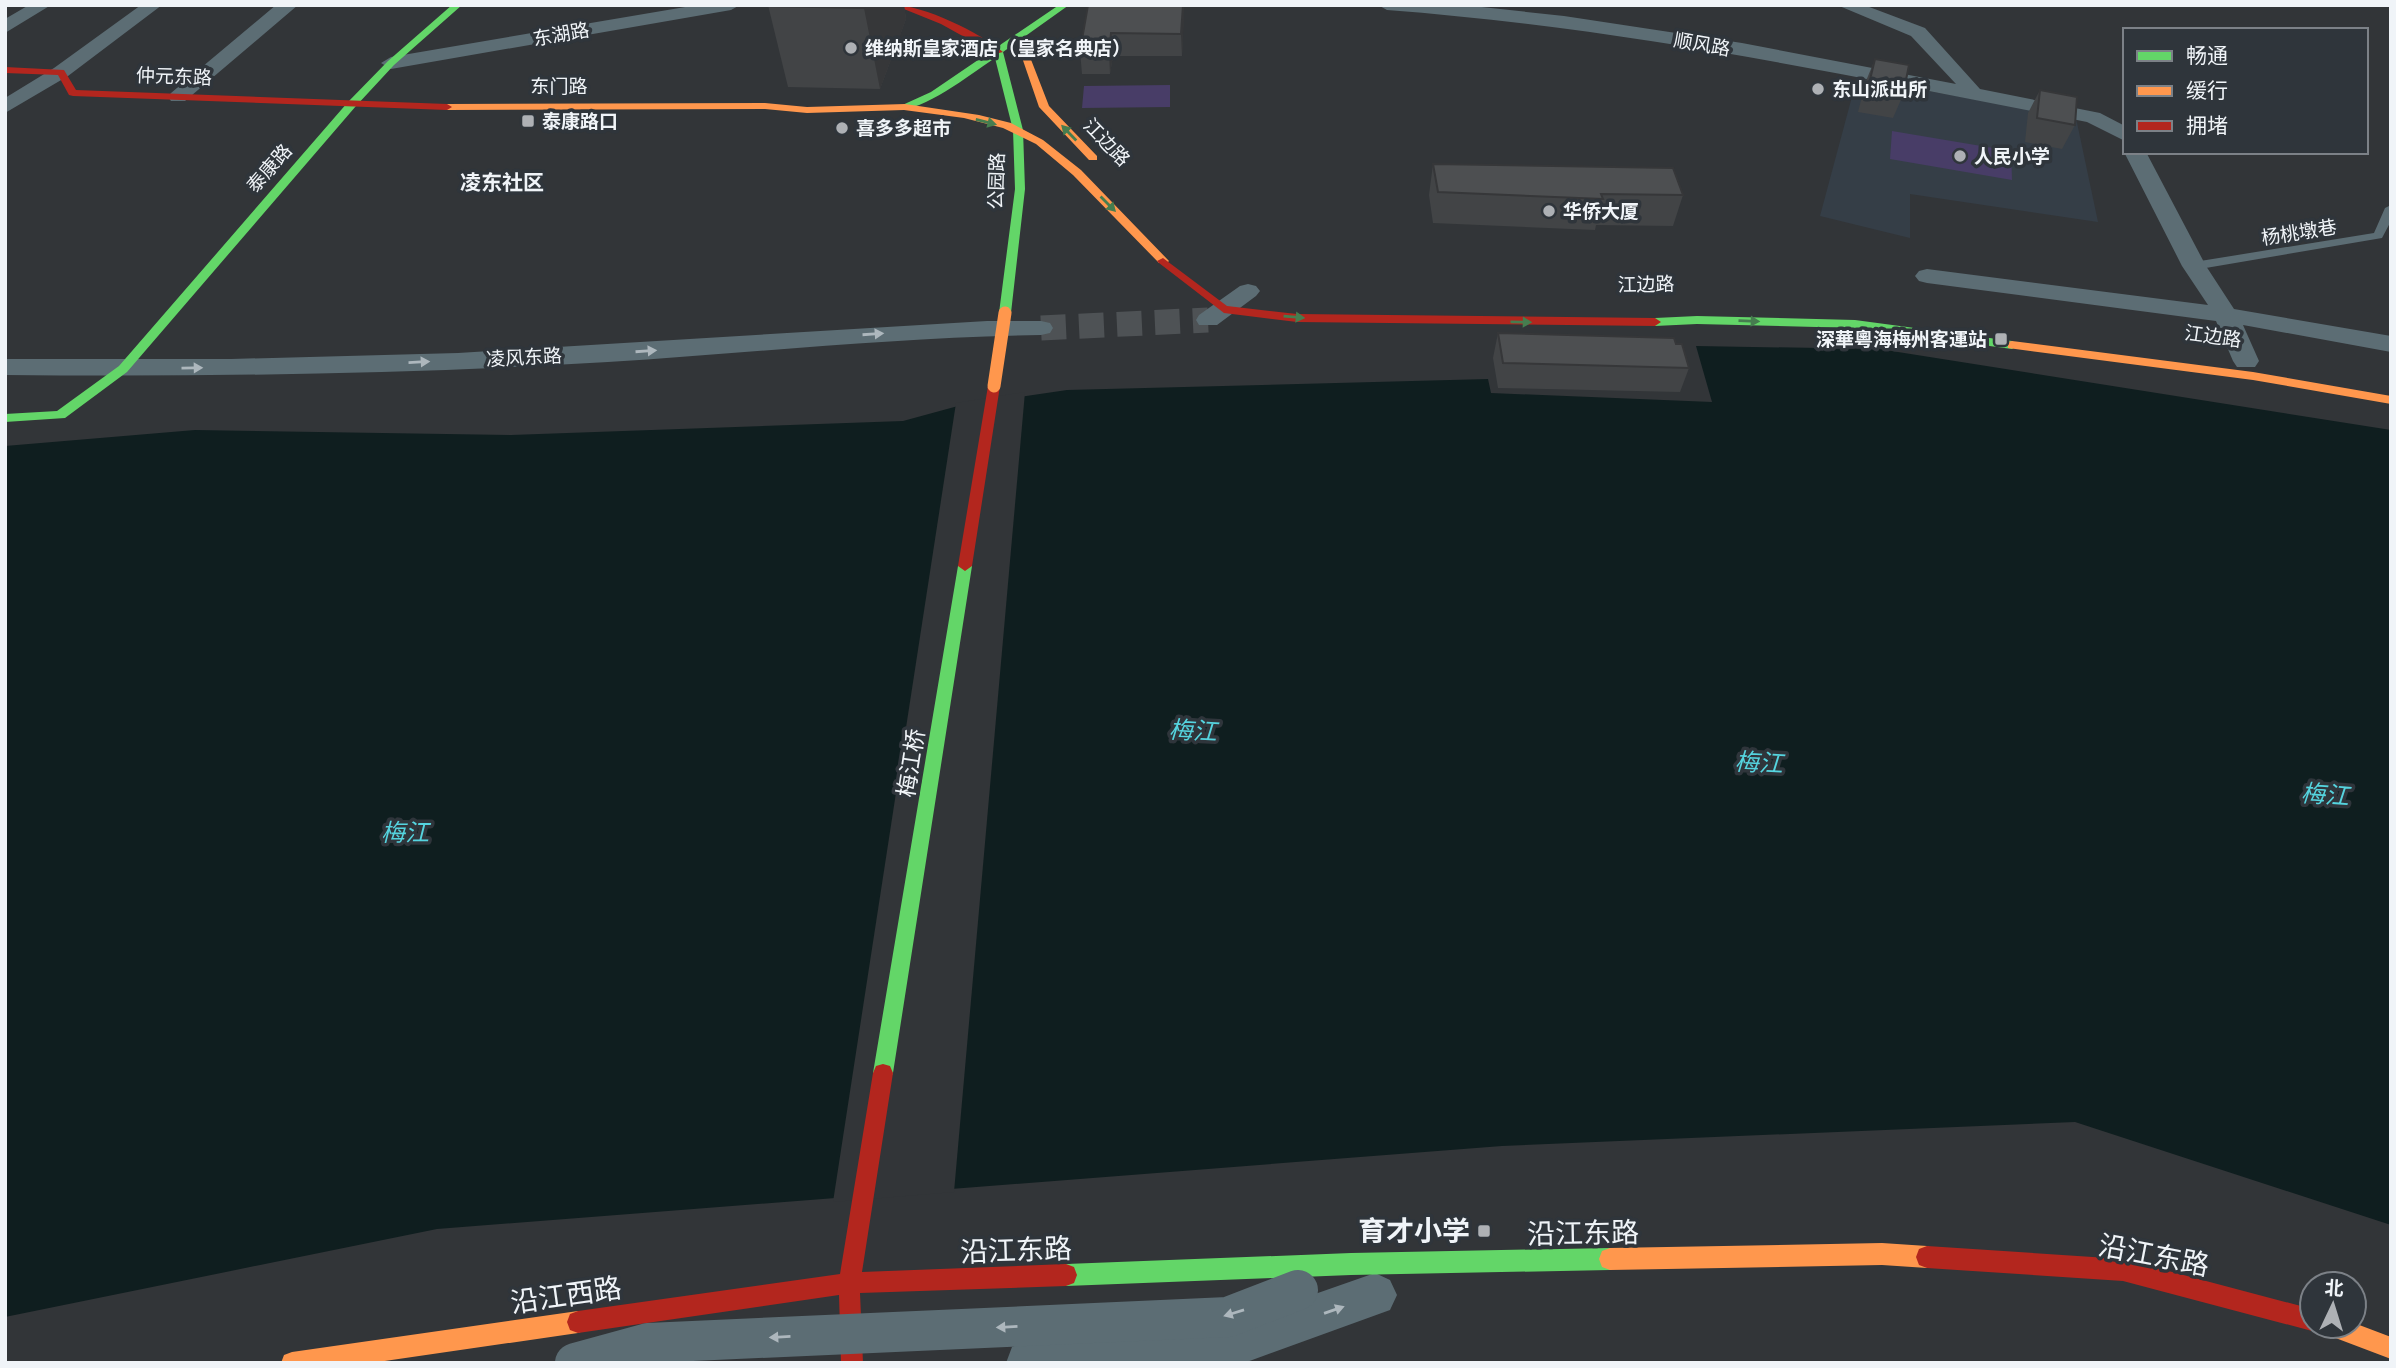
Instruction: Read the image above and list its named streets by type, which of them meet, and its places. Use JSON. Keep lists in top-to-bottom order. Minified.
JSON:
{"streets":{"street":["东湖路","顺风路","仲元东路","东门路","江边路","泰康路","公园路","凌风东路","梅江桥","沿江东路","沿江西路"],"lane":["杨桃墩巷"]},"crossings":[["东湖路","泰康路"],["仲元东路","东门路"],["仲元东路","泰康路"],["东门路","江边路"],["东门路","泰康路"],["东门路","公园路"],["江边路","公园路"],["泰康路","凌风东路"],["公园路","梅江桥"],["梅江桥","沿江东路"],["梅江桥","沿江西路"],["沿江东路","沿江西路"]],"one_way":["凌风东路"],"districts":["凌东社区"],"water":["梅江"],"places":{"other":["维纳斯皇家酒店（皇家名典店）","东山派出所","喜多多超市","人民小学","华侨大厦"],"transit":["泰康路口","深華粵海梅州客運站","育才小学"]},"legend":["畅通","缓行","拥堵"],"north":"top"}
